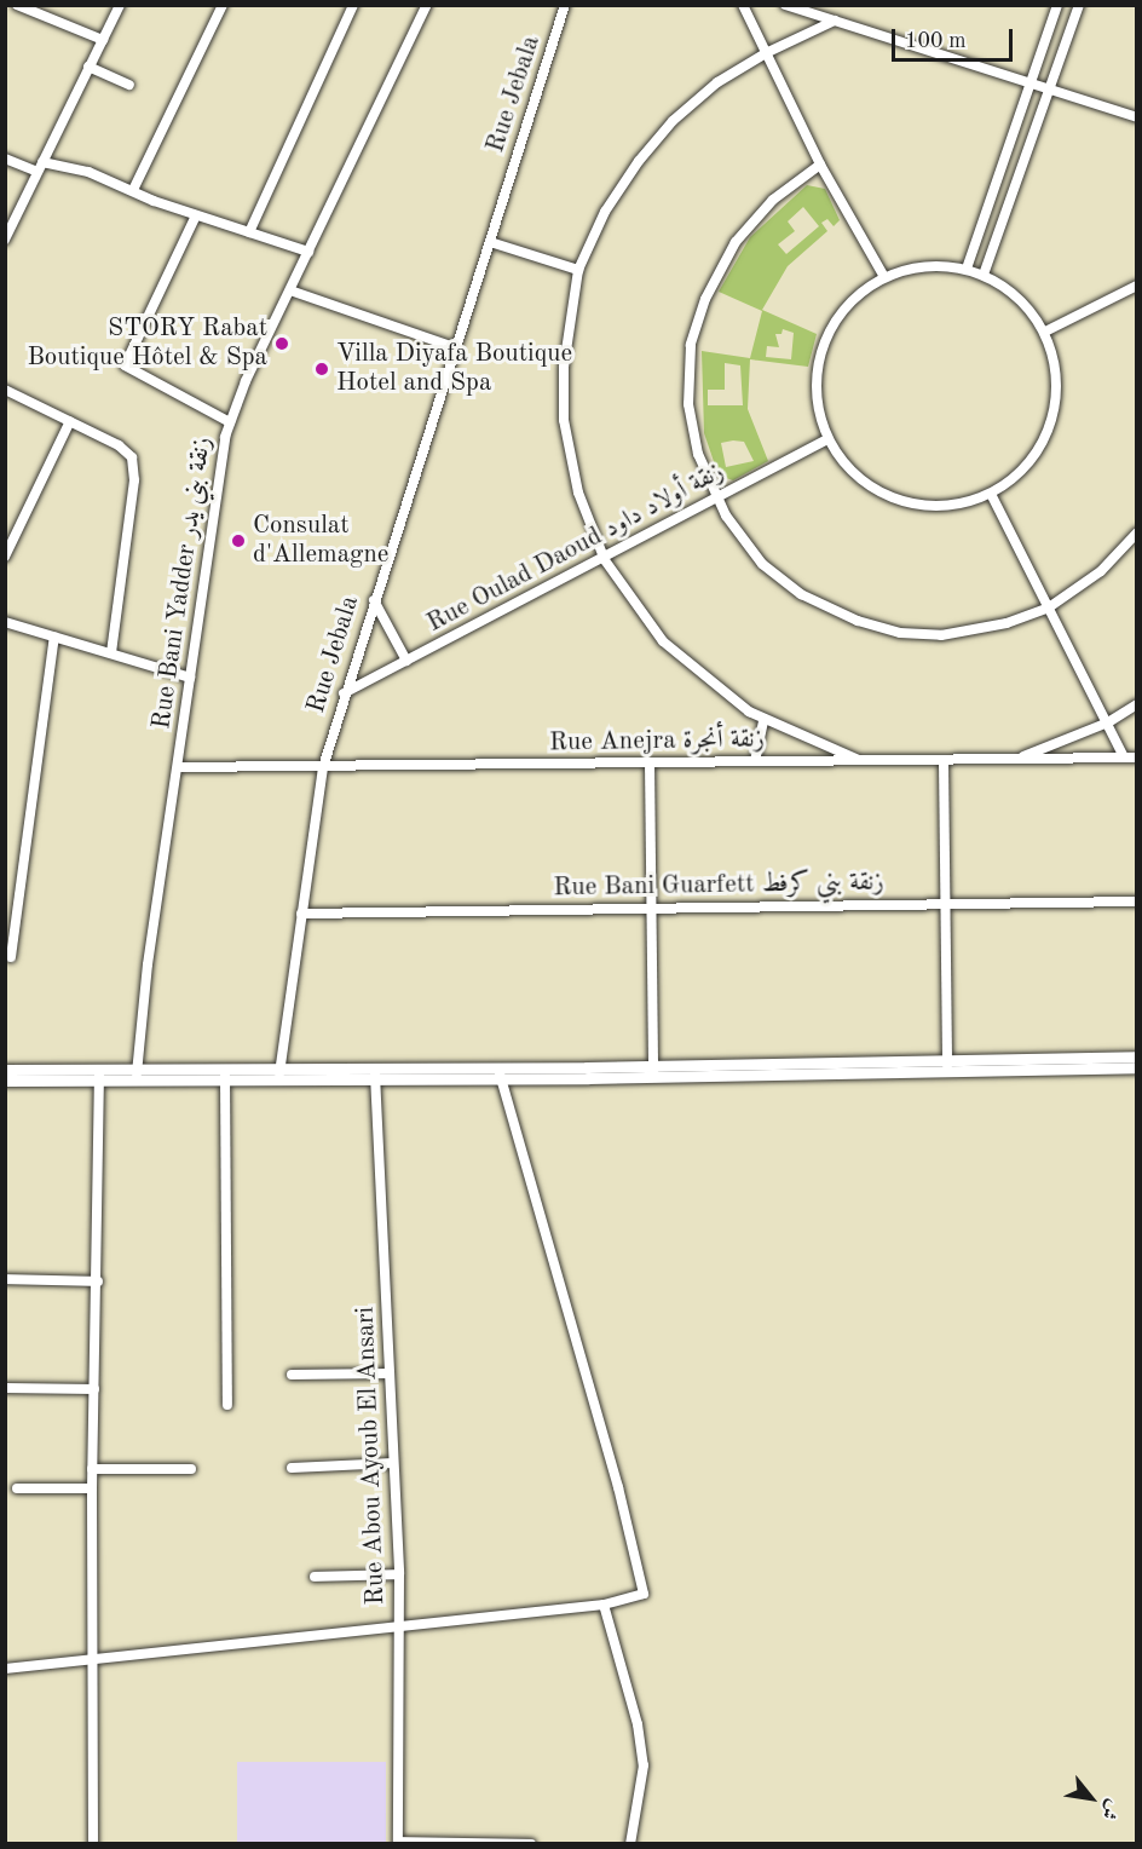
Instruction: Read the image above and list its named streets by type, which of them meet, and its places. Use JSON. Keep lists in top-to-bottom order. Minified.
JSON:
{"streets":{"street":["Rue Jebala","Rue Oulad Daoud زنقة أولاد داود","Rue Bani Yadder زنقة بني يدر","Rue Anejra زنقة أنجرة","Rue Bani Guarfett زنقة بني كرفط","Rue Abou Ayoub El Ansari"]},"crossings":[["Rue Jebala","Rue Oulad Daoud زنقة أولاد داود"],["Rue Jebala","Rue Anejra زنقة أنجرة"],["Rue Jebala","Rue Bani Guarfett زنقة بني كرفط"],["Rue Bani Yadder زنقة بني يدر","Rue Anejra زنقة أنجرة"]],"places":["STORY Rabat Boutique Hôtel & Spa","Villa Diyafa Boutique Hotel and Spa","Consulat d'Allemagne"],"scale_bar":"100 m","north":"bottom right"}
